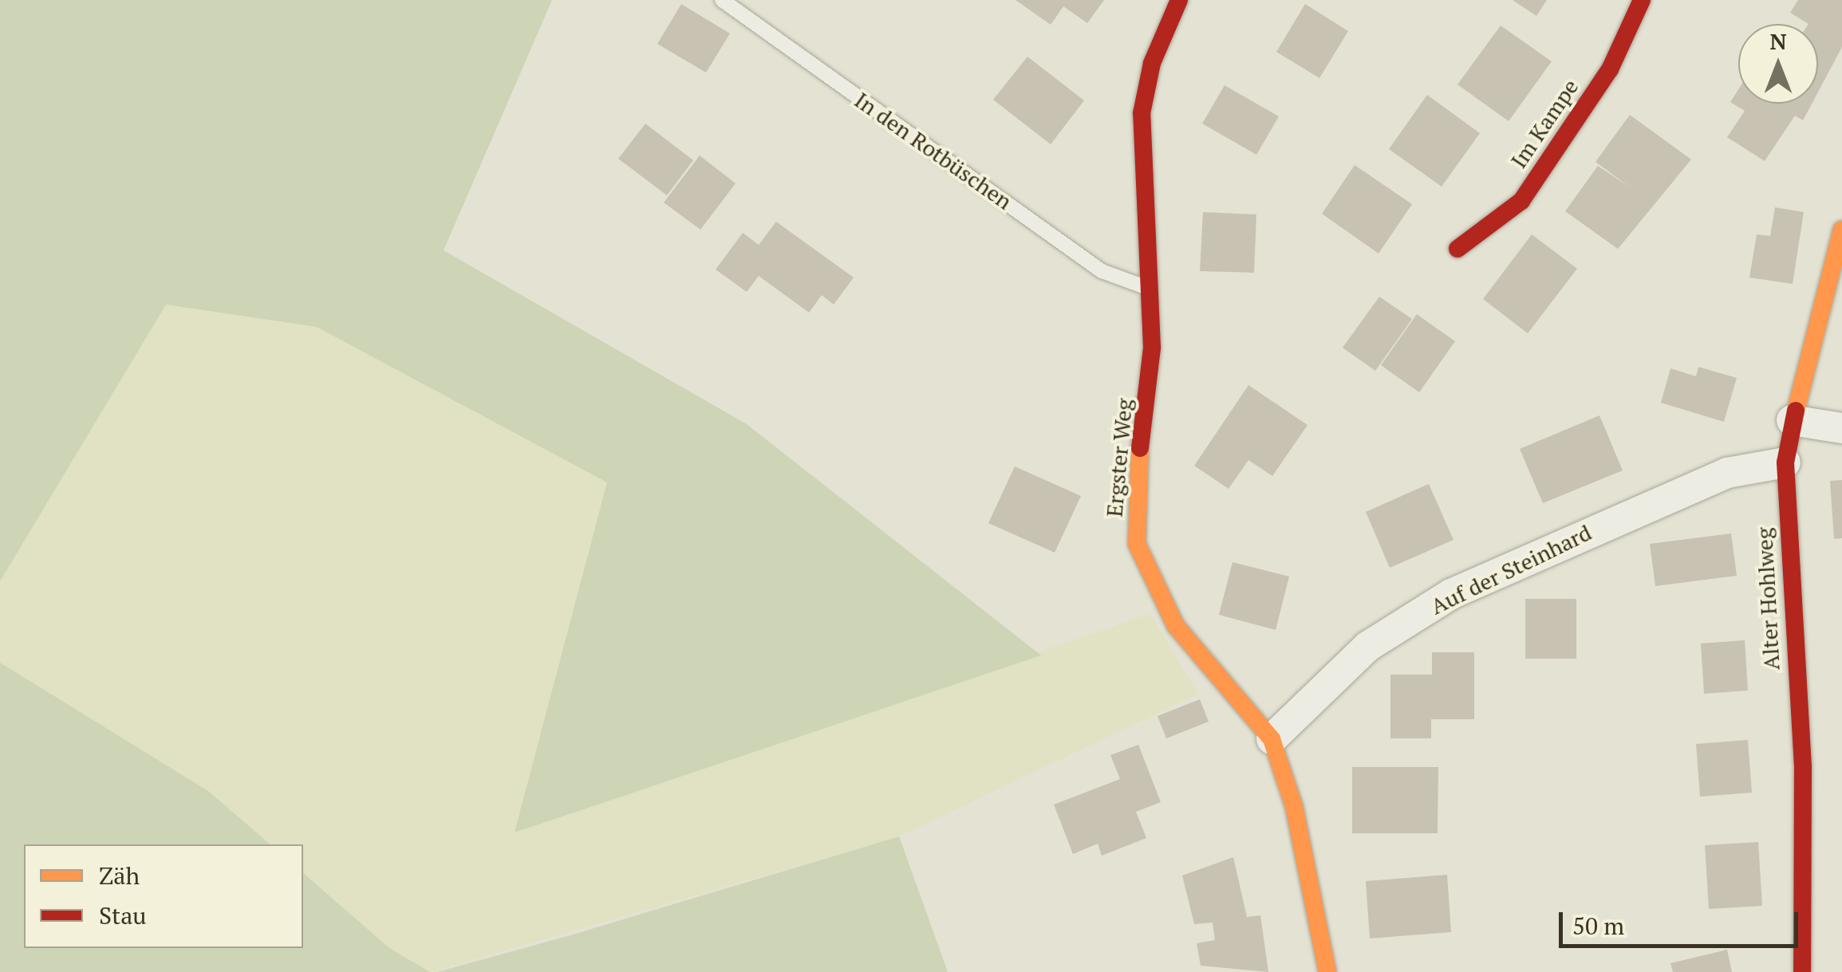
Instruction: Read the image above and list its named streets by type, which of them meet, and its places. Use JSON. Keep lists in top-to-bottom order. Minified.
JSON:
{"streets":{"street":["Im Kampe","Ergster Weg","Auf der Steinhard","Alter Hohlweg"],"lane":["In den Rotbüschen"]},"crossings":[["In den Rotbüschen","Ergster Weg"],["Ergster Weg","Auf der Steinhard"],["Auf der Steinhard","Alter Hohlweg"]],"legend":["Zäh","Stau"],"scale_bar":"50 m","north":"top"}
